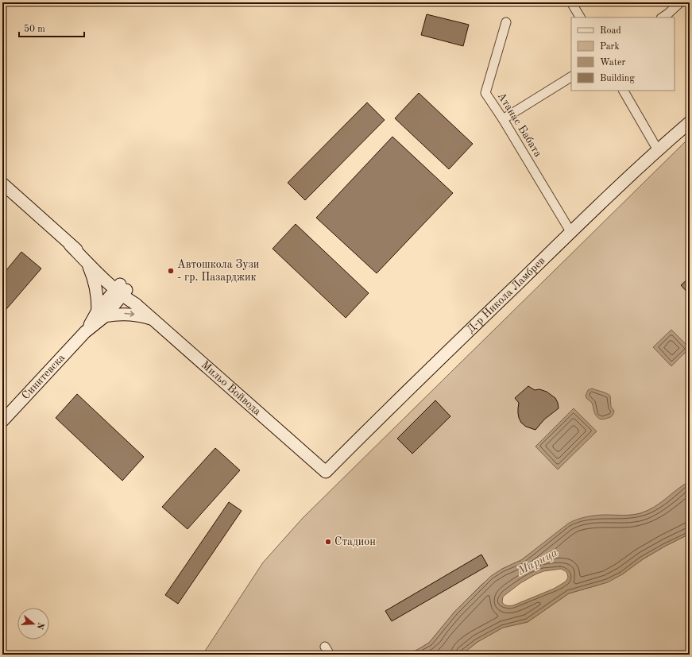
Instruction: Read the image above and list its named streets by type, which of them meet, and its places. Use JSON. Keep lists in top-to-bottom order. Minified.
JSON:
{"streets":{"street":["Атанас Бабата","Д-р Никола Ламбрев","Синитевска","Мильо Войвода"]},"crossings":[["Атанас Бабата","Д-р Никола Ламбрев"],["Д-р Никола Ламбрев","Мильо Войвода"],["Синитевска","Мильо Войвода"]],"water":["Марица"],"places":["Автошкола Зузи - гр. Пазарджик","Стадион"],"legend":["Road","Park","Water","Building"],"scale_bar":"50 m","north":"right"}
